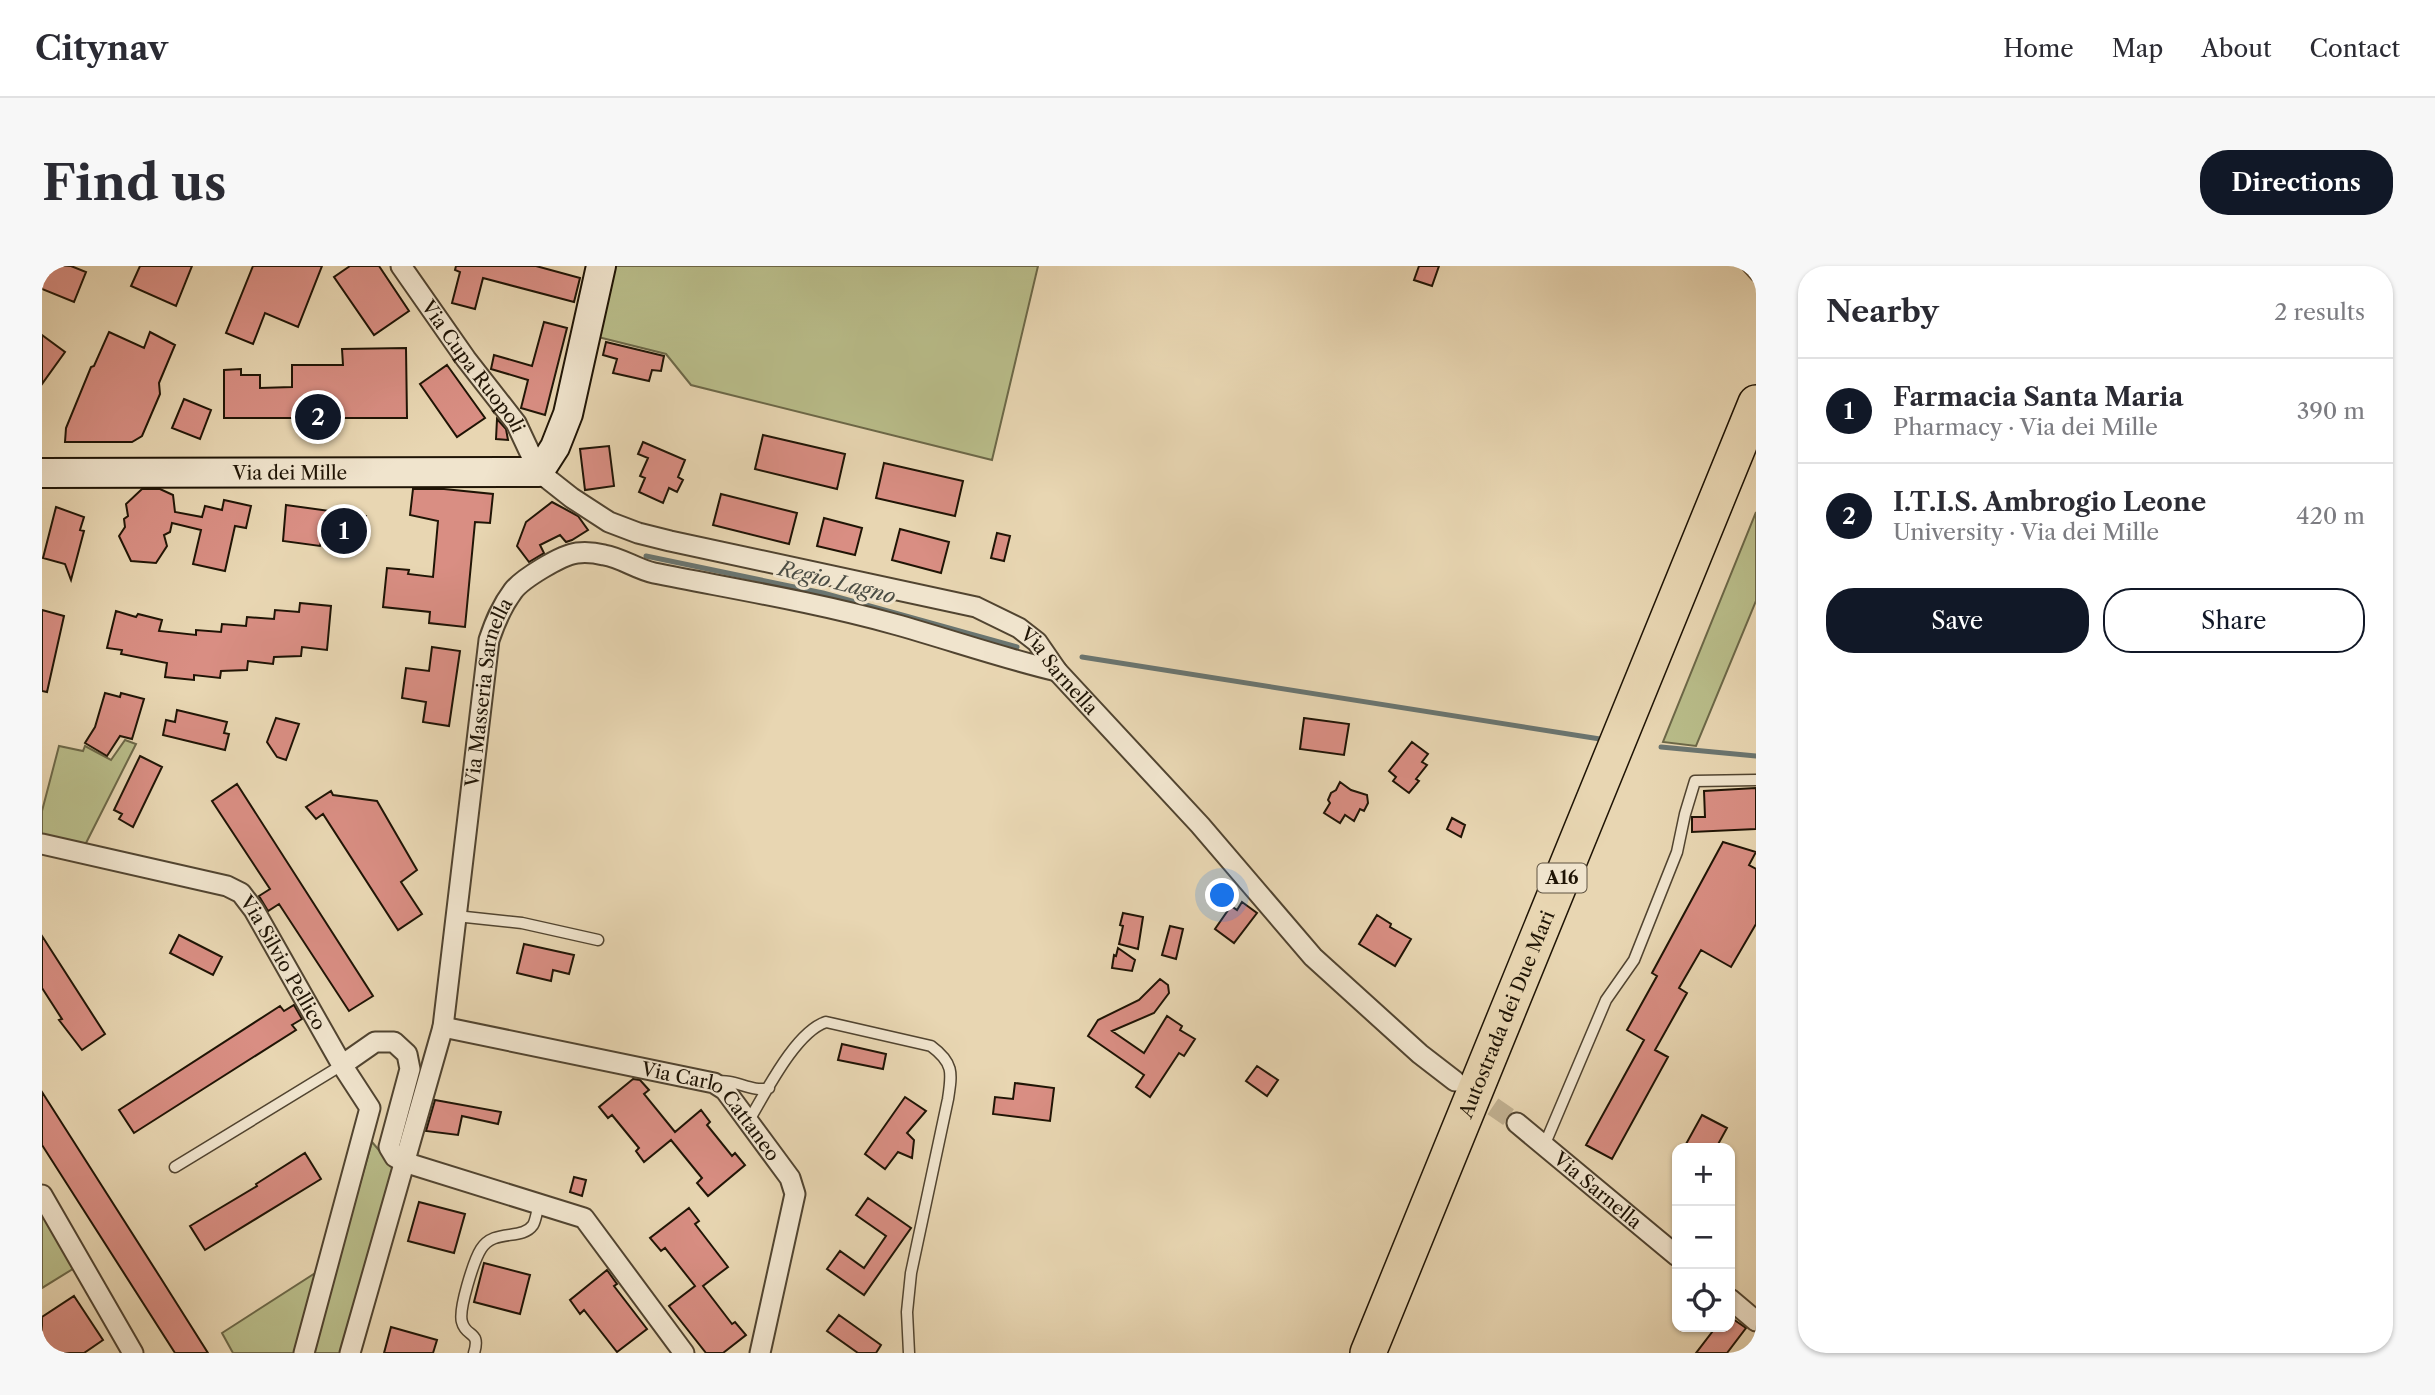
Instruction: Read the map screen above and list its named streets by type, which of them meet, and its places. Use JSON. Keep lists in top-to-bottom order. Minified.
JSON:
{"streets":{"highway":["A16","Autostrada dei Due Mari"],"street":["Via Cupa Ruopoli","Via dei Mille","Via Sarnella","Via Masseria Sarnella","Via Silvio Pellico","Via Carlo Cattaneo"]},"crossings":[["Via Cupa Ruopoli","Via dei Mille"],["Via Cupa Ruopoli","Via Sarnella"],["Via dei Mille","Via Sarnella"],["Via Sarnella","Via Masseria Sarnella"],["Via Masseria Sarnella","Via Carlo Cattaneo"]],"water":["Regio Lagno"],"page":{"header":"Citynav","nav":["Home","Map","About","Contact"],"buttons":["Directions",["Save","Share"]],"title":"Find us","heading":["Nearby","2 results"],"list":[{"mark":"1","name":"Farmacia Santa Maria","note":"Pharmacy · Via dei Mille","value":"390 m"},{"mark":"2","name":"I.T.I.S. Ambrogio Leone","note":"University · Via dei Mille","value":"420 m"}],"pins":["2","1"],"map_buttons":["+","−"]}}
